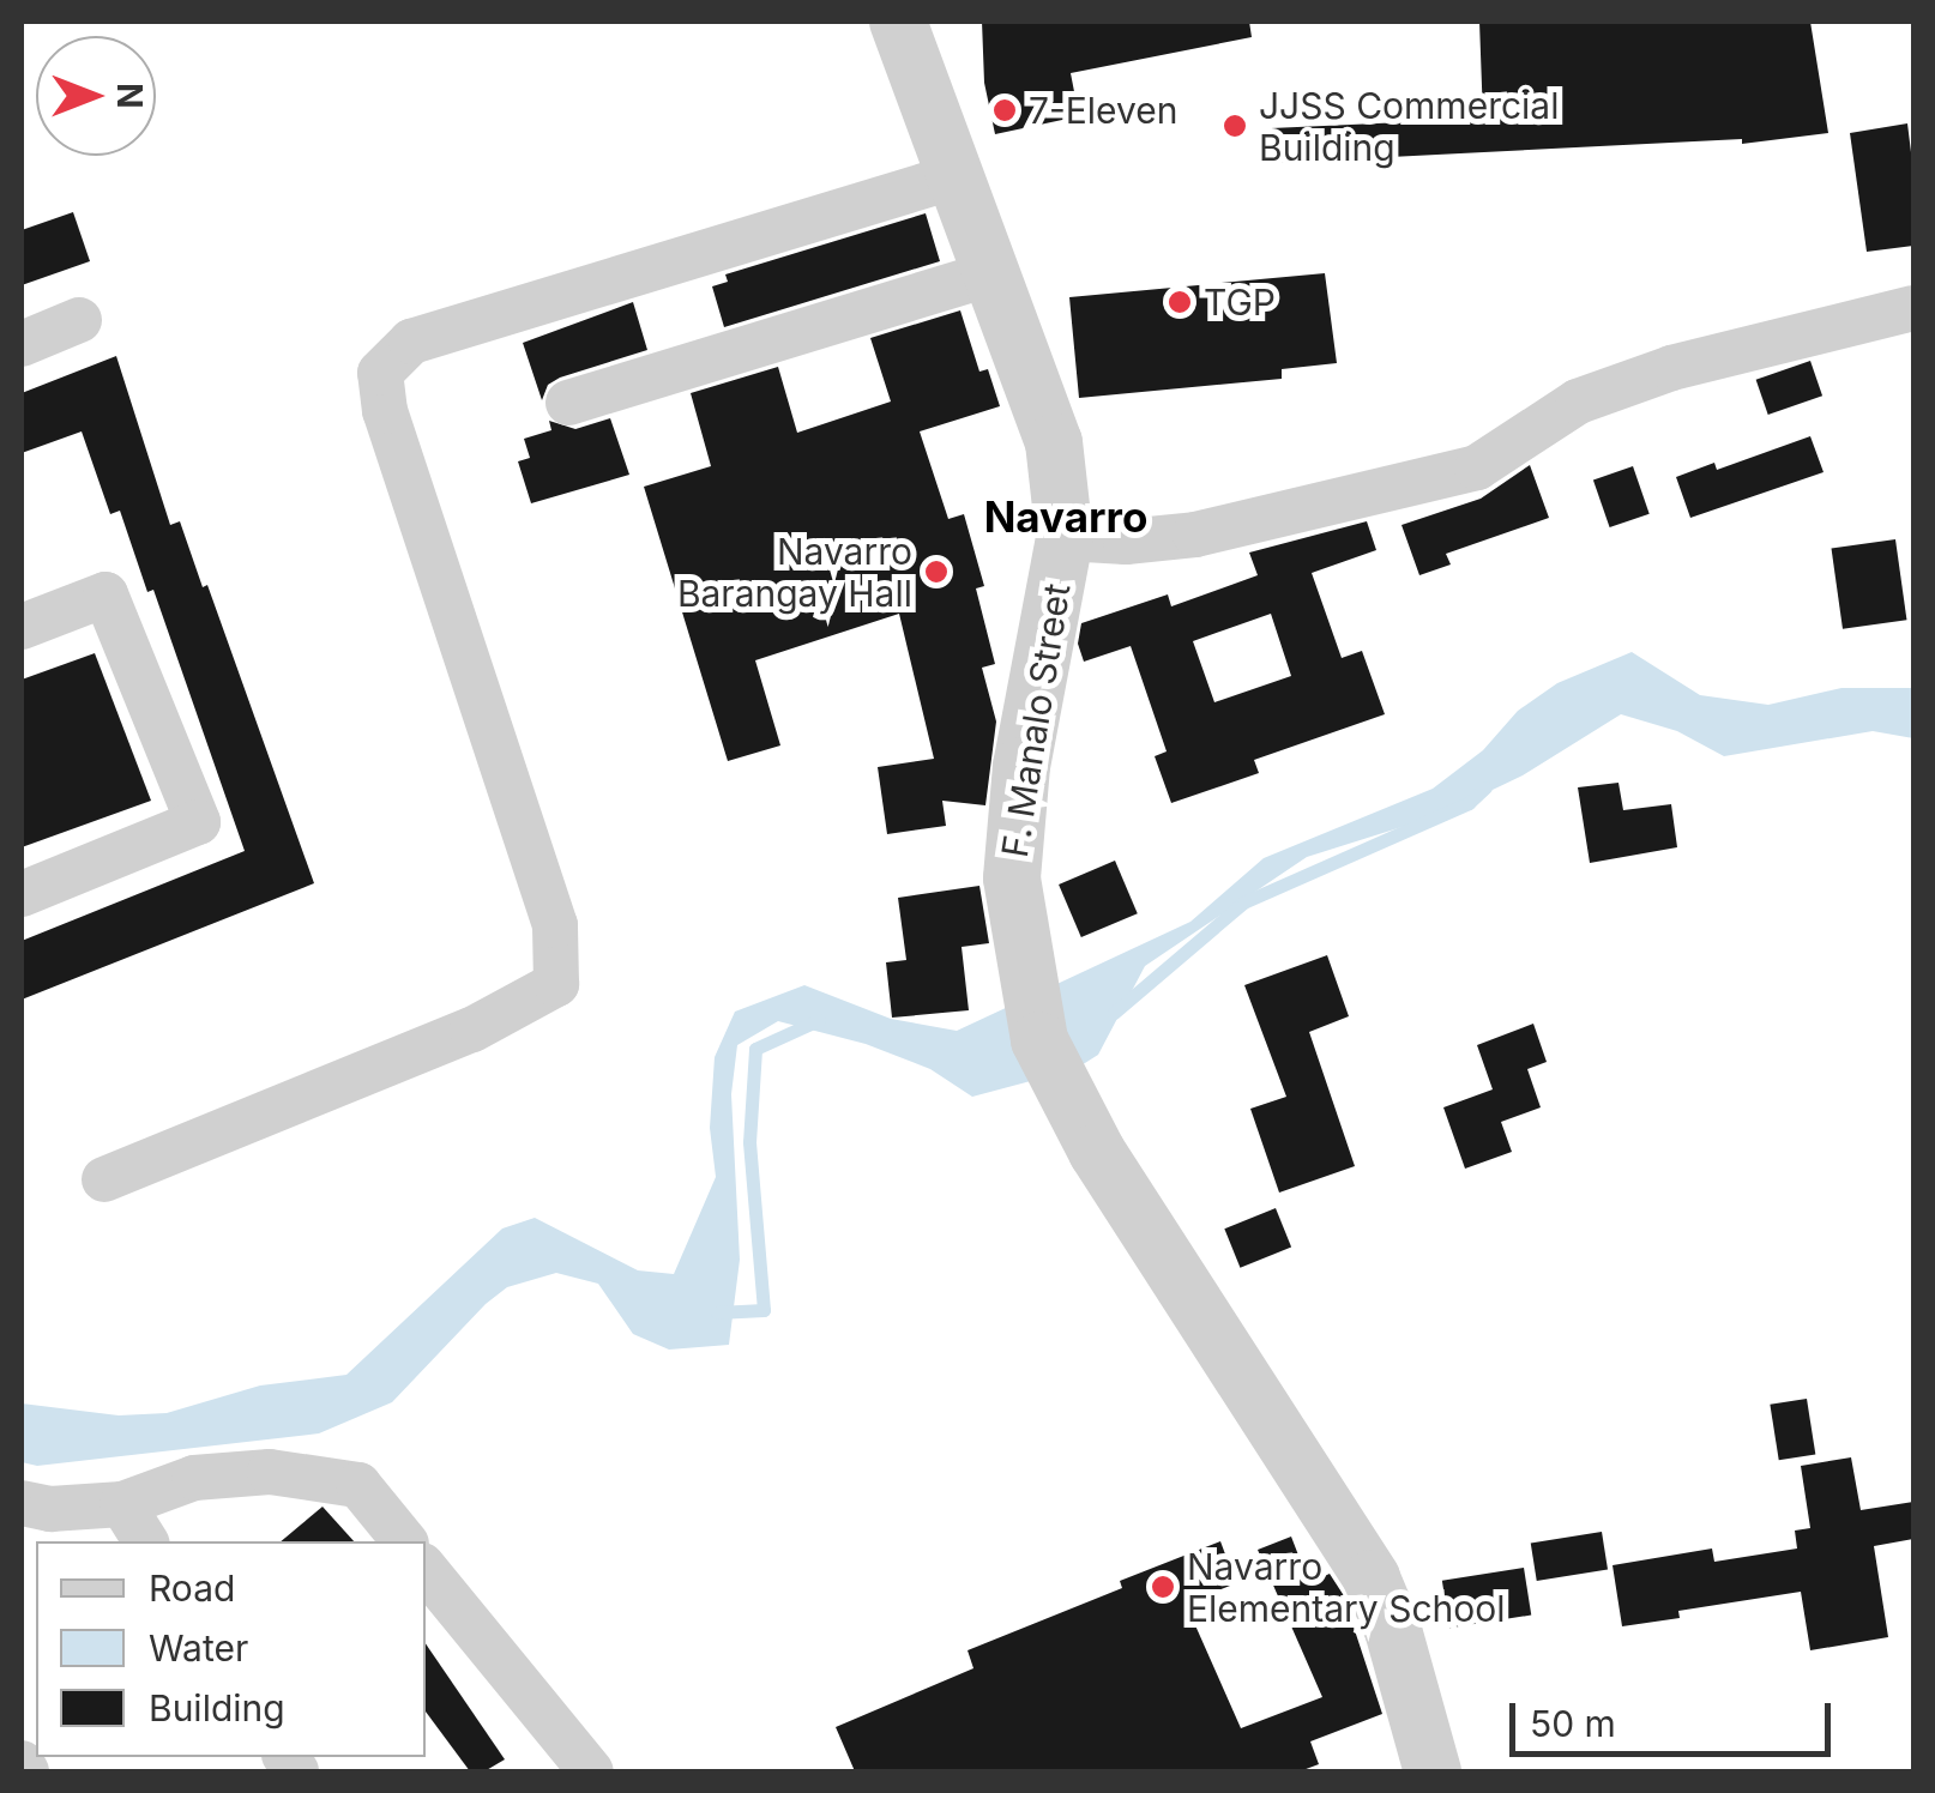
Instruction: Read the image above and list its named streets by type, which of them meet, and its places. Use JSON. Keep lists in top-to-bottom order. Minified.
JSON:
{"streets":{"street":["F. Manalo Street"]},"districts":["Navarro"],"places":["7-Eleven","JJSS Commercial Building","TGP","Navarro Barangay Hall","Navarro Elementary School"],"legend":["Road","Water","Building"],"scale_bar":"50 m","north":"right"}
